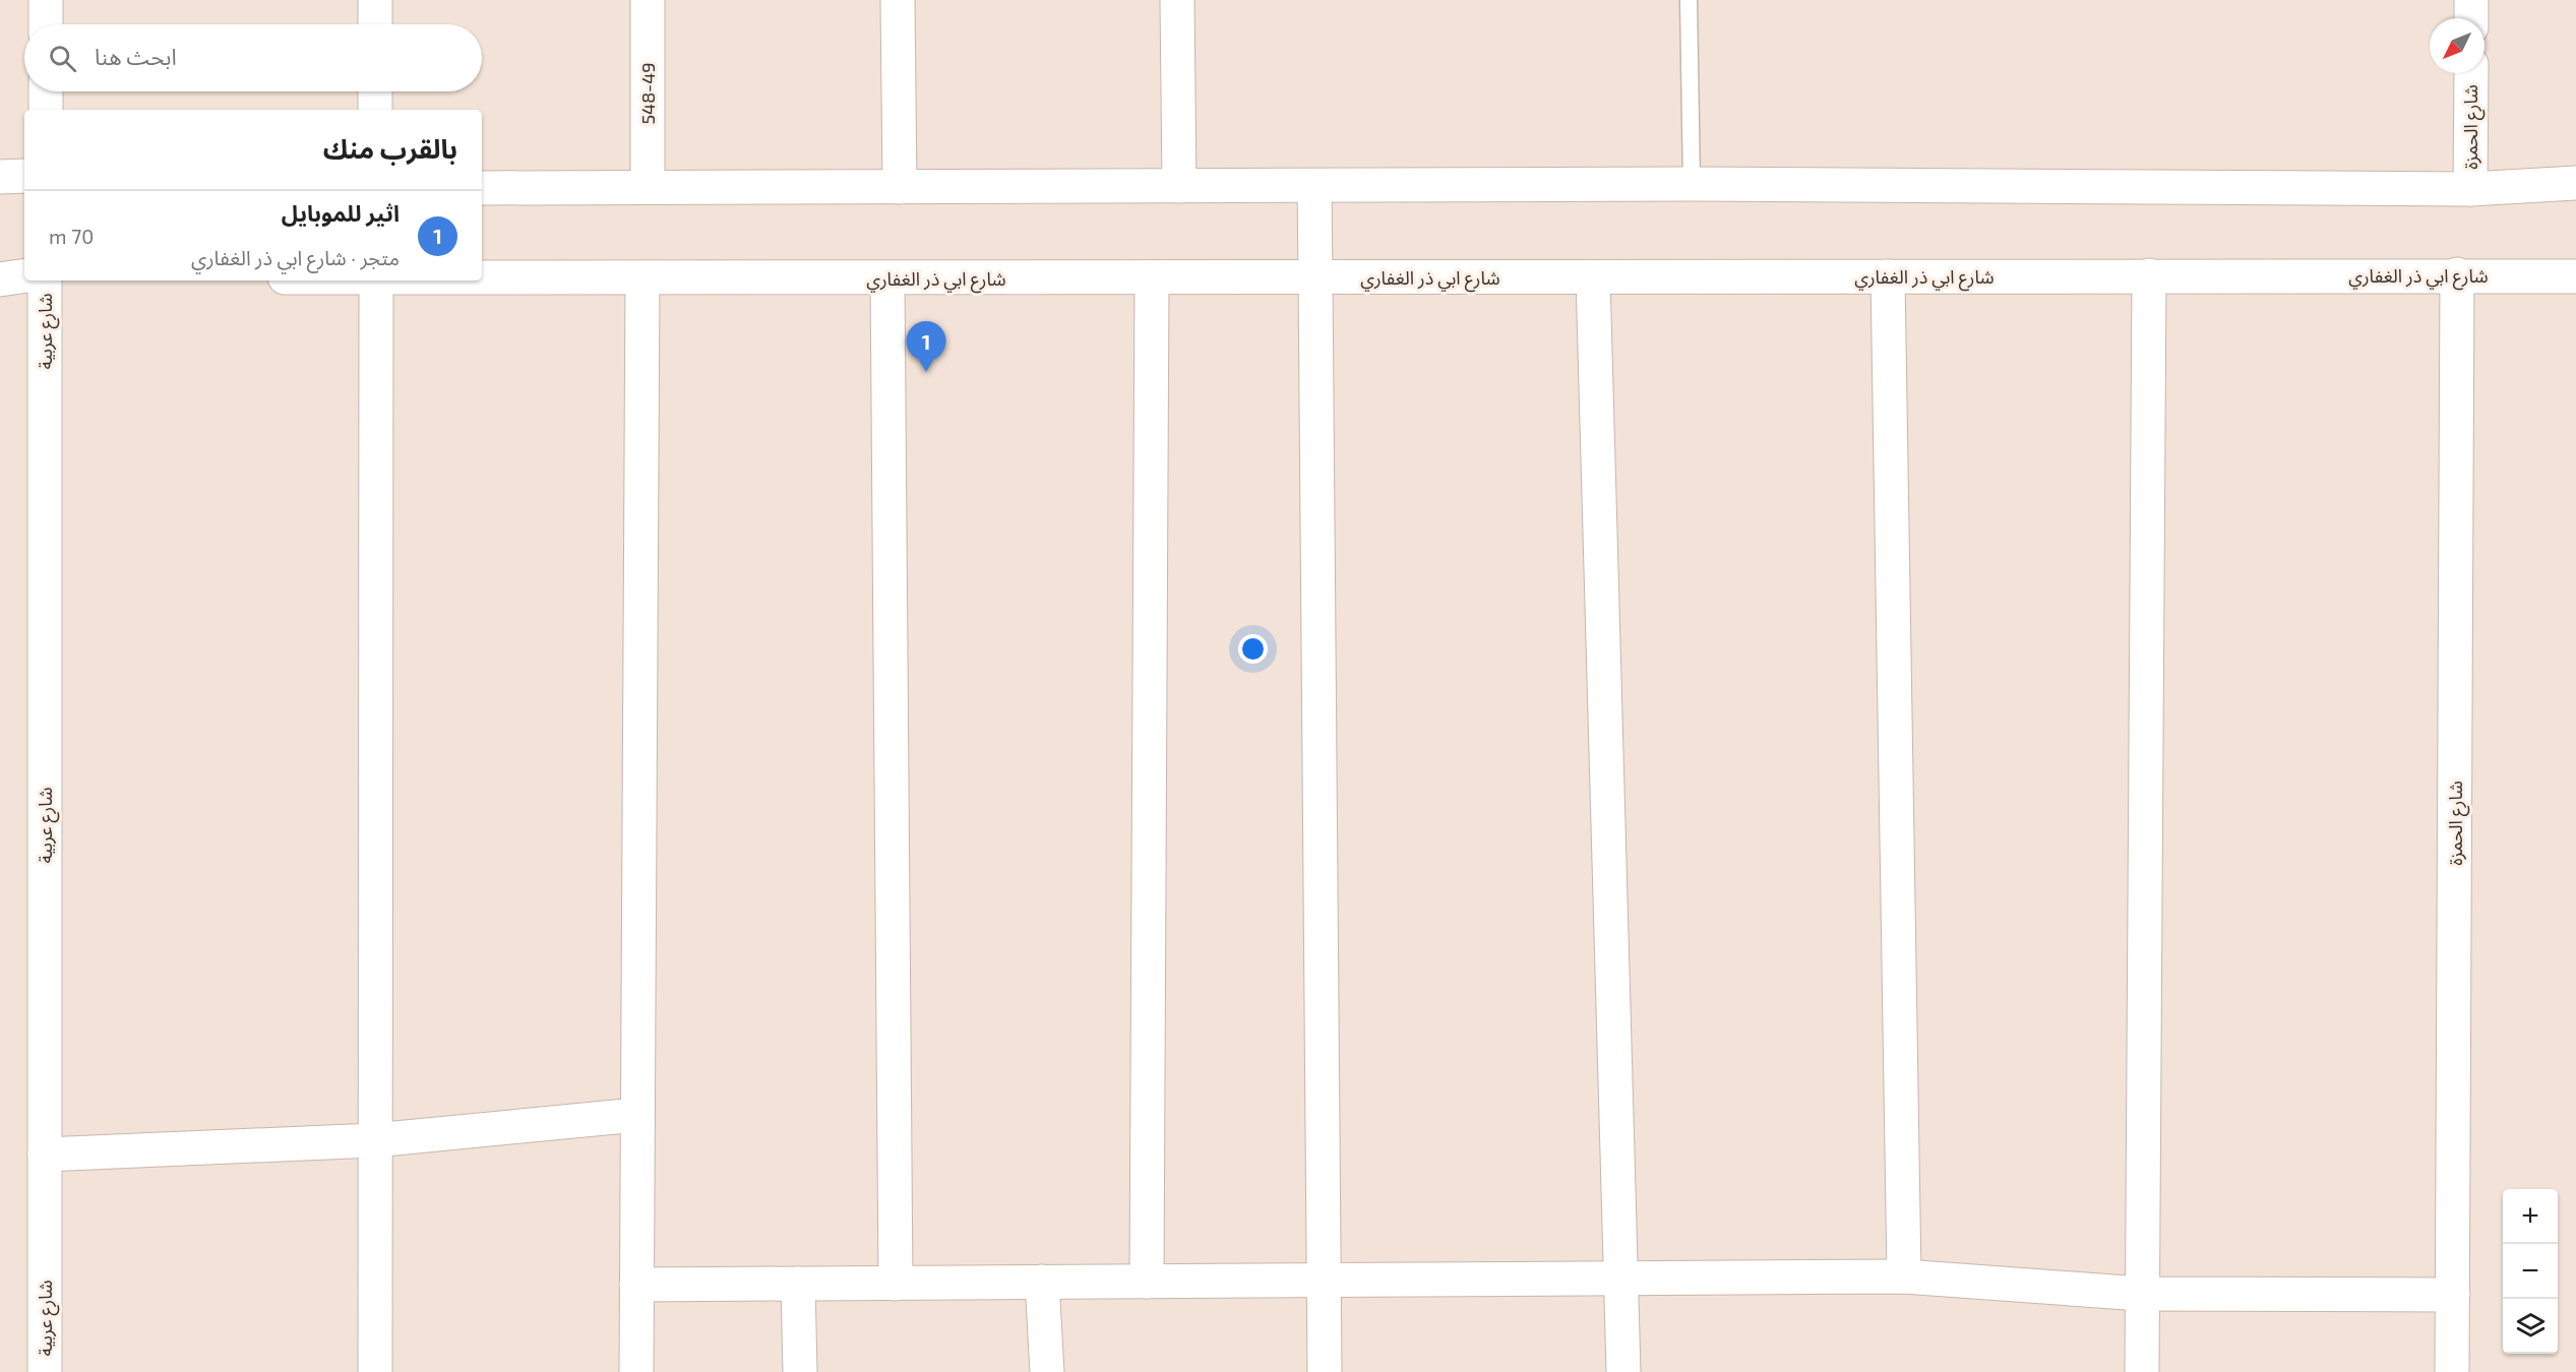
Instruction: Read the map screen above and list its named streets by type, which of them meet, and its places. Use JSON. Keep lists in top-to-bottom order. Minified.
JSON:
{"streets":{"street":["548-49","شارع الحمزة","شارع ابي ذر الغفاري","شارع عربية"]},"crossings":[["شارع الحمزة","شارع ابي ذر الغفاري"]],"north":"bottom left","page":{"search":"ابحث هنا","heading":"بالقرب منك","list":[{"mark":"1","name":"اثير للموبايل","note":"متجر · شارع ابي ذر الغفاري","value":"70 m"}],"pins":"1","map_buttons":["+","−"]}}
